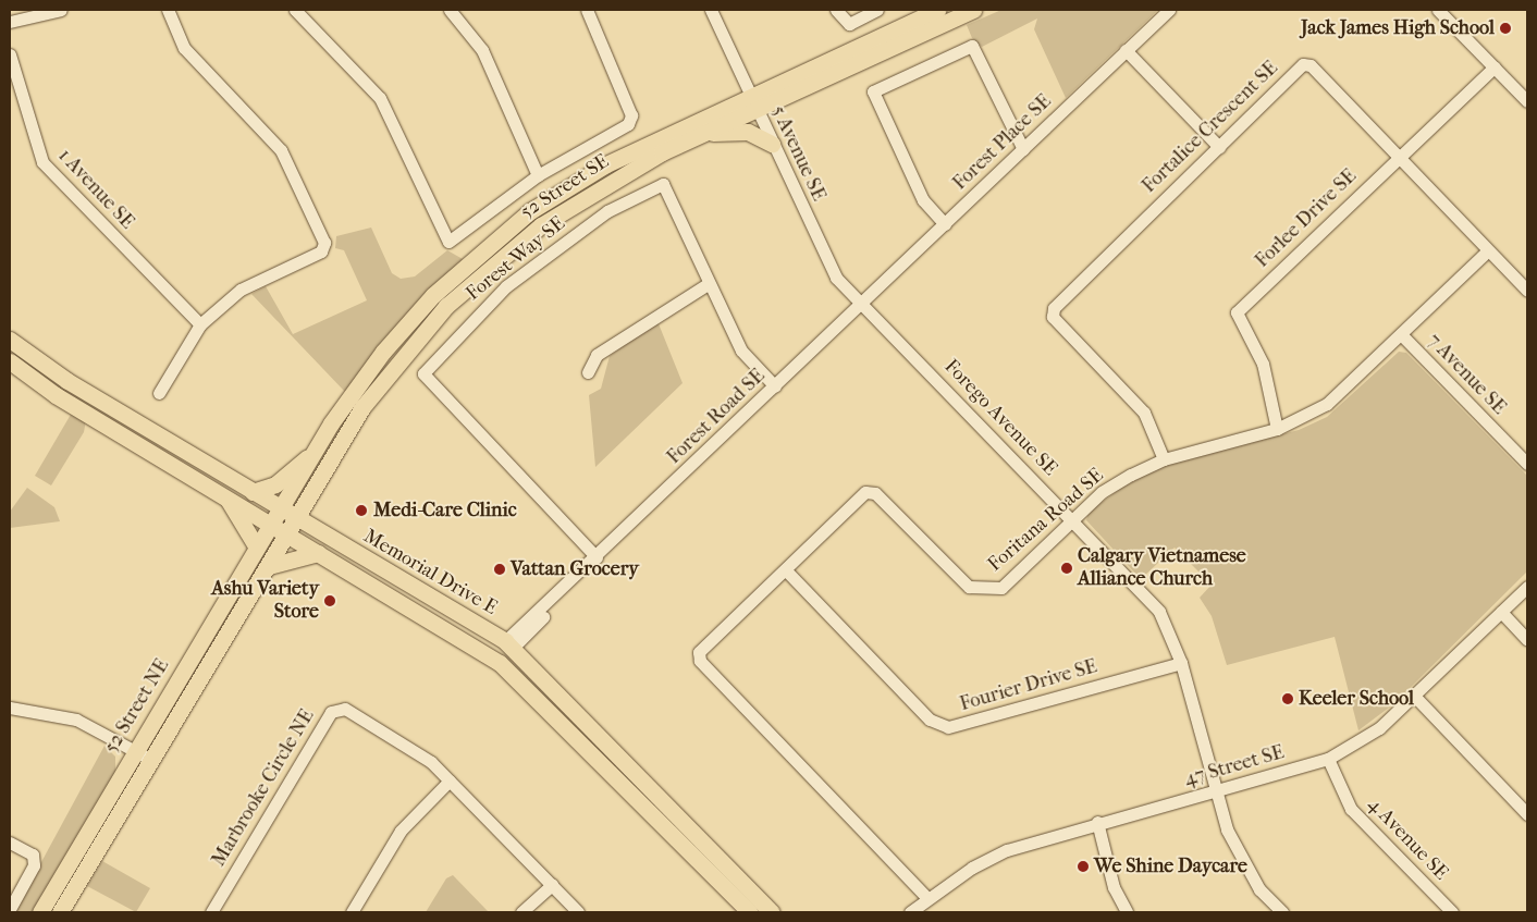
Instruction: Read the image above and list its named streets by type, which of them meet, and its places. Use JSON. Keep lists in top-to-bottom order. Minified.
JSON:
{"streets":{"main road":["52 Street SE","Memorial Drive E","52 Street NE"],"street":["Fortalice Crescent SE","Forest Place SE","5 Avenue SE","1 Avenue SE","Forlee Drive SE","Forest Way SE","7 Avenue SE","Forest Road SE","Forego Avenue SE","Foritana Road SE","Fourier Drive SE","47 Street SE","Marbrooke Circle NE","4 Avenue SE"]},"crossings":[["Fortalice Crescent SE","Forlee Drive SE"],["Fortalice Crescent SE","Foritana Road SE"],["Forest Place SE","5 Avenue SE"],["Forest Place SE","Forest Road SE"],["Forest Place SE","Forego Avenue SE"],["5 Avenue SE","52 Street SE"],["5 Avenue SE","Forest Road SE"],["5 Avenue SE","Forego Avenue SE"],["52 Street SE","Memorial Drive E"],["52 Street SE","52 Street NE"],["Forlee Drive SE","Foritana Road SE"],["Forest Way SE","Forest Road SE"],["7 Avenue SE","Foritana Road SE"],["Forest Road SE","Forego Avenue SE"],["Forest Road SE","Memorial Drive E"],["Forego Avenue SE","Foritana Road SE"],["Forego Avenue SE","Fourier Drive SE"],["Forego Avenue SE","47 Street SE"],["Foritana Road SE","Fourier Drive SE"],["Foritana Road SE","47 Street SE"],["Memorial Drive E","52 Street NE"],["47 Street SE","4 Avenue SE"]],"places":["Jack James High School","Medi-Care Clinic","Calgary Vietnamese Alliance Church","Vattan Grocery","Ashu Variety Store","Keeler School","We Shine Daycare"]}
